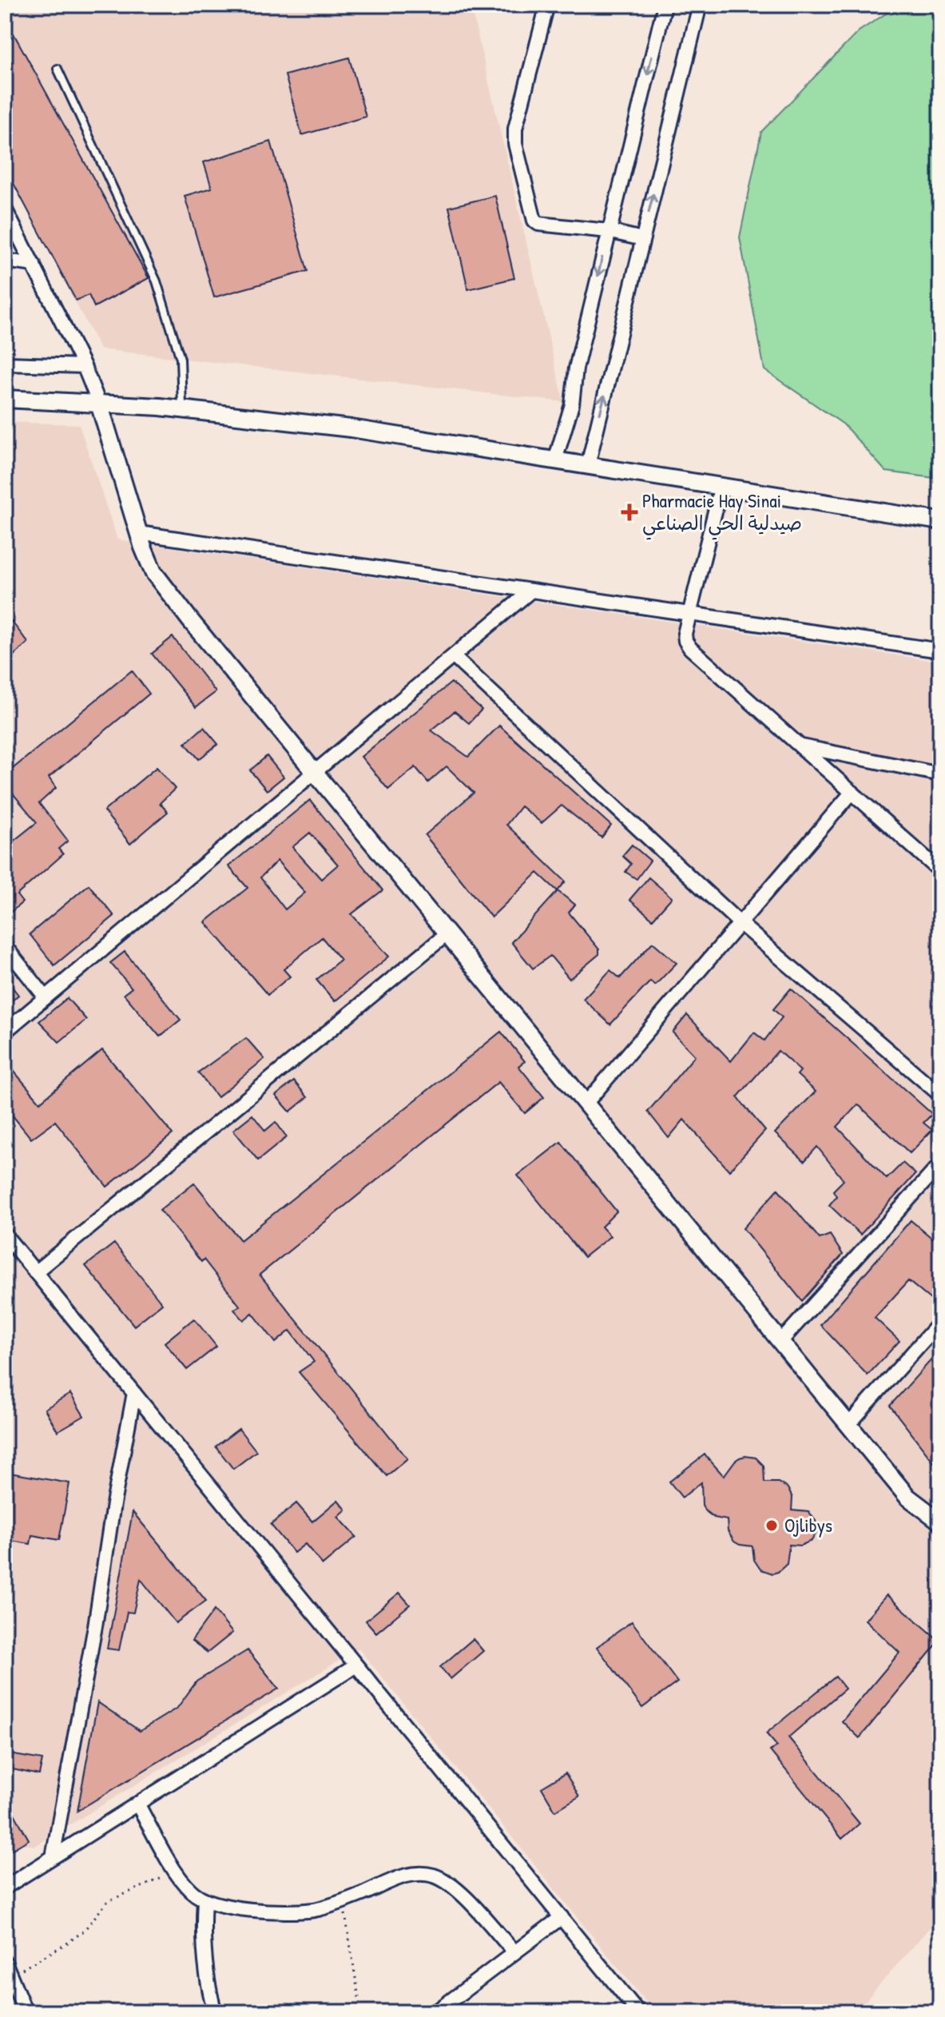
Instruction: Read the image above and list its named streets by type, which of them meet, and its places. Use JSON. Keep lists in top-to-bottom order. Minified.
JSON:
{"places":{"health":["Pharmacie Hay Sinai صيدلية الحي الصناعي"],"other":["Ojlibys"]}}
